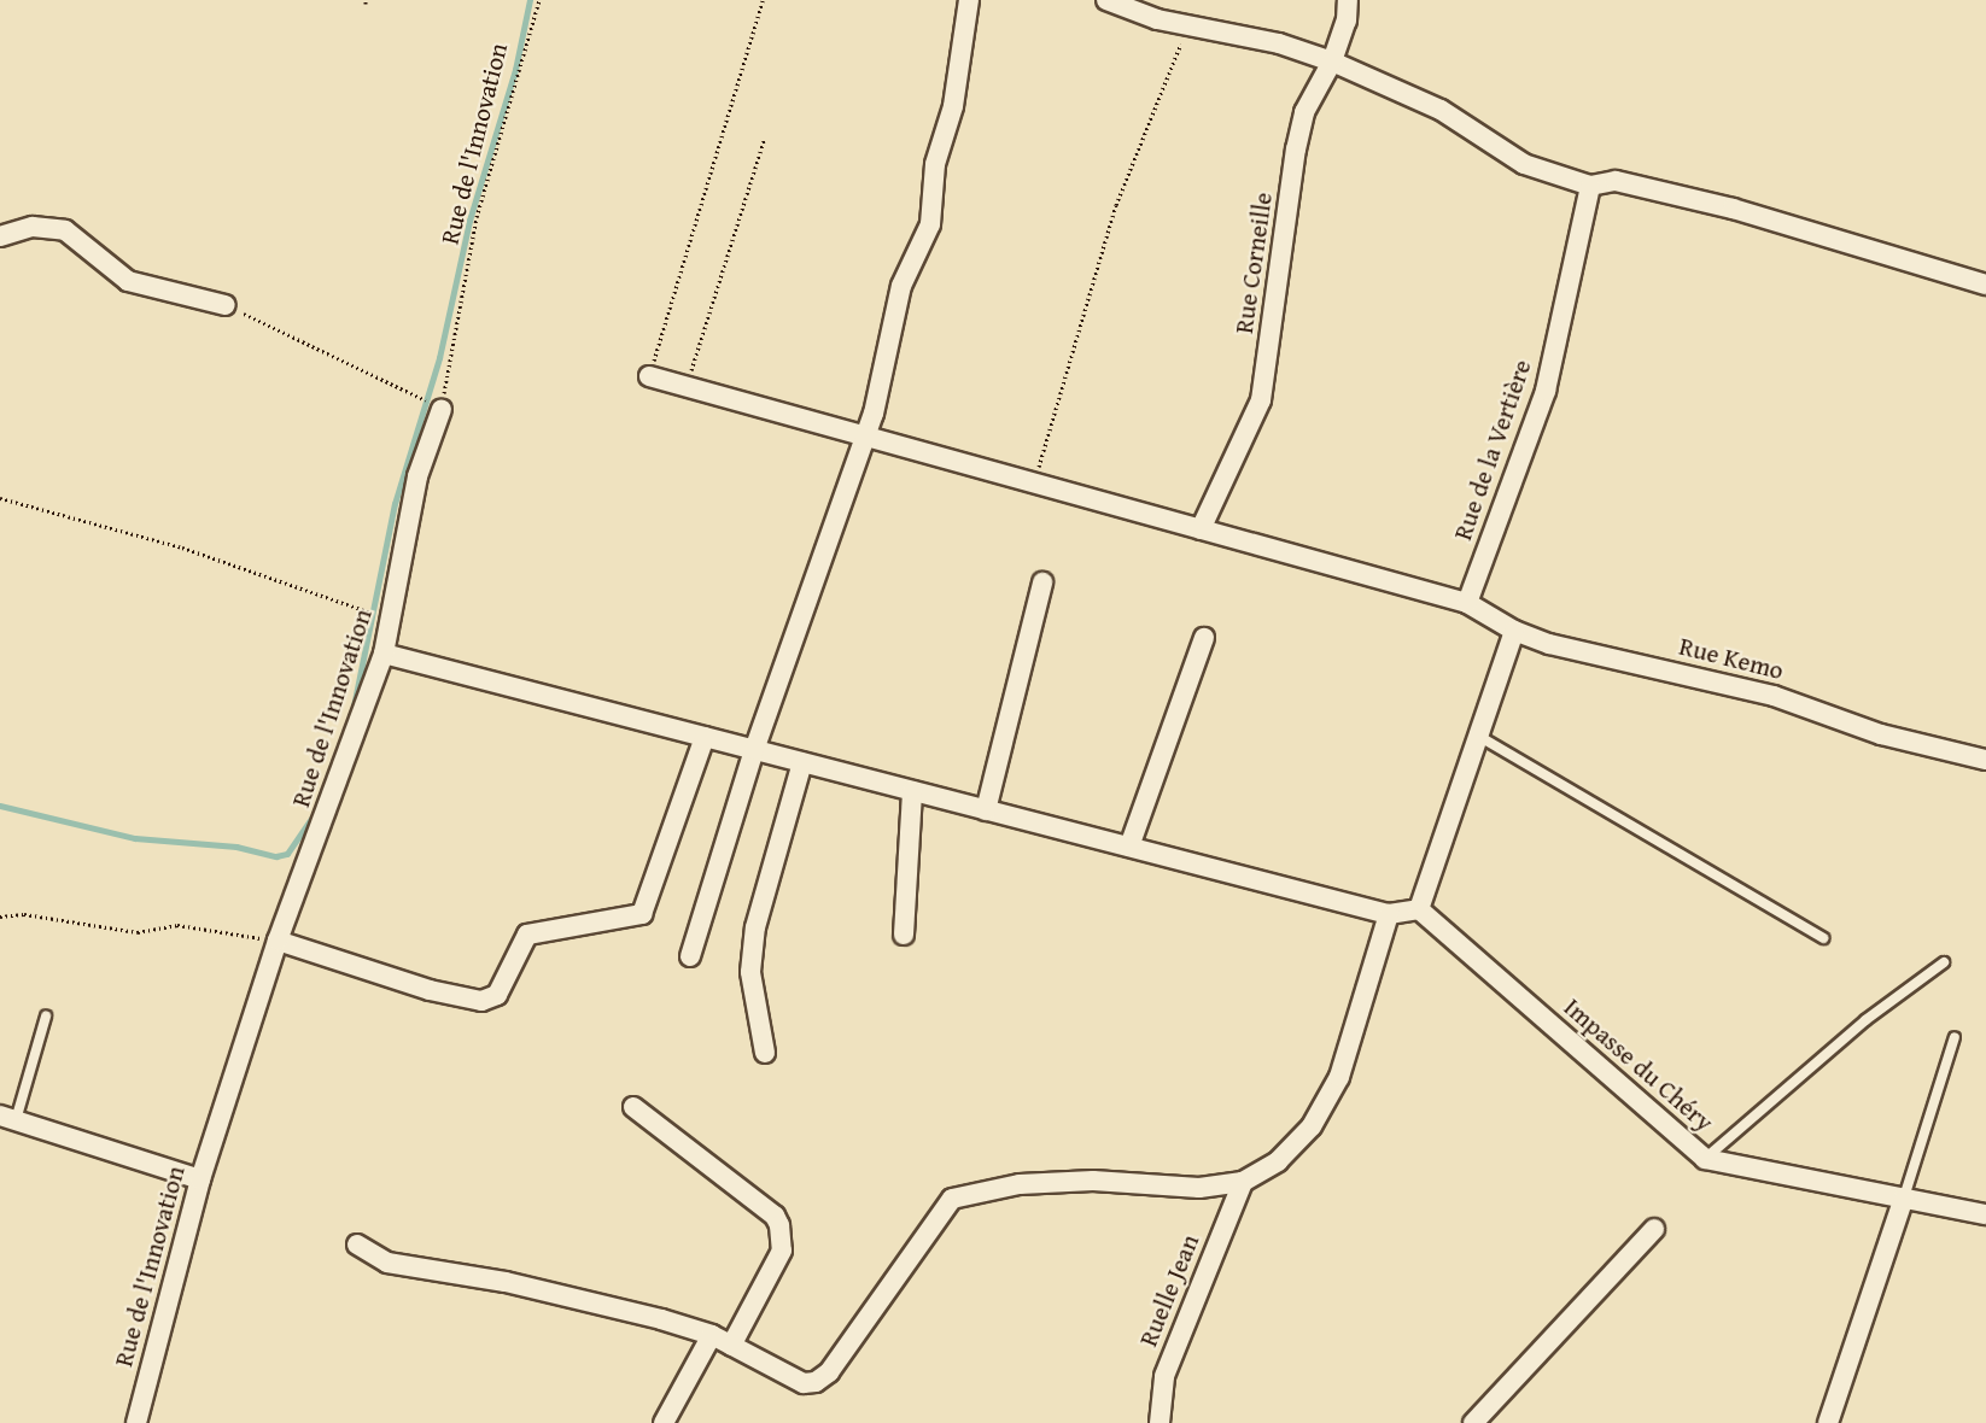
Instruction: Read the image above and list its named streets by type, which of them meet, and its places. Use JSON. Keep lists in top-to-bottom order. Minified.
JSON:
{"streets":{"street":["Rue de l'Innovation","Rue Corneille","Rue de la Vertière","Rue Kemo","Impasse du Chéry","Ruelle Jean"]},"crossings":[["Rue Corneille","Rue Kemo"],["Rue de la Vertière","Rue Kemo"]]}
